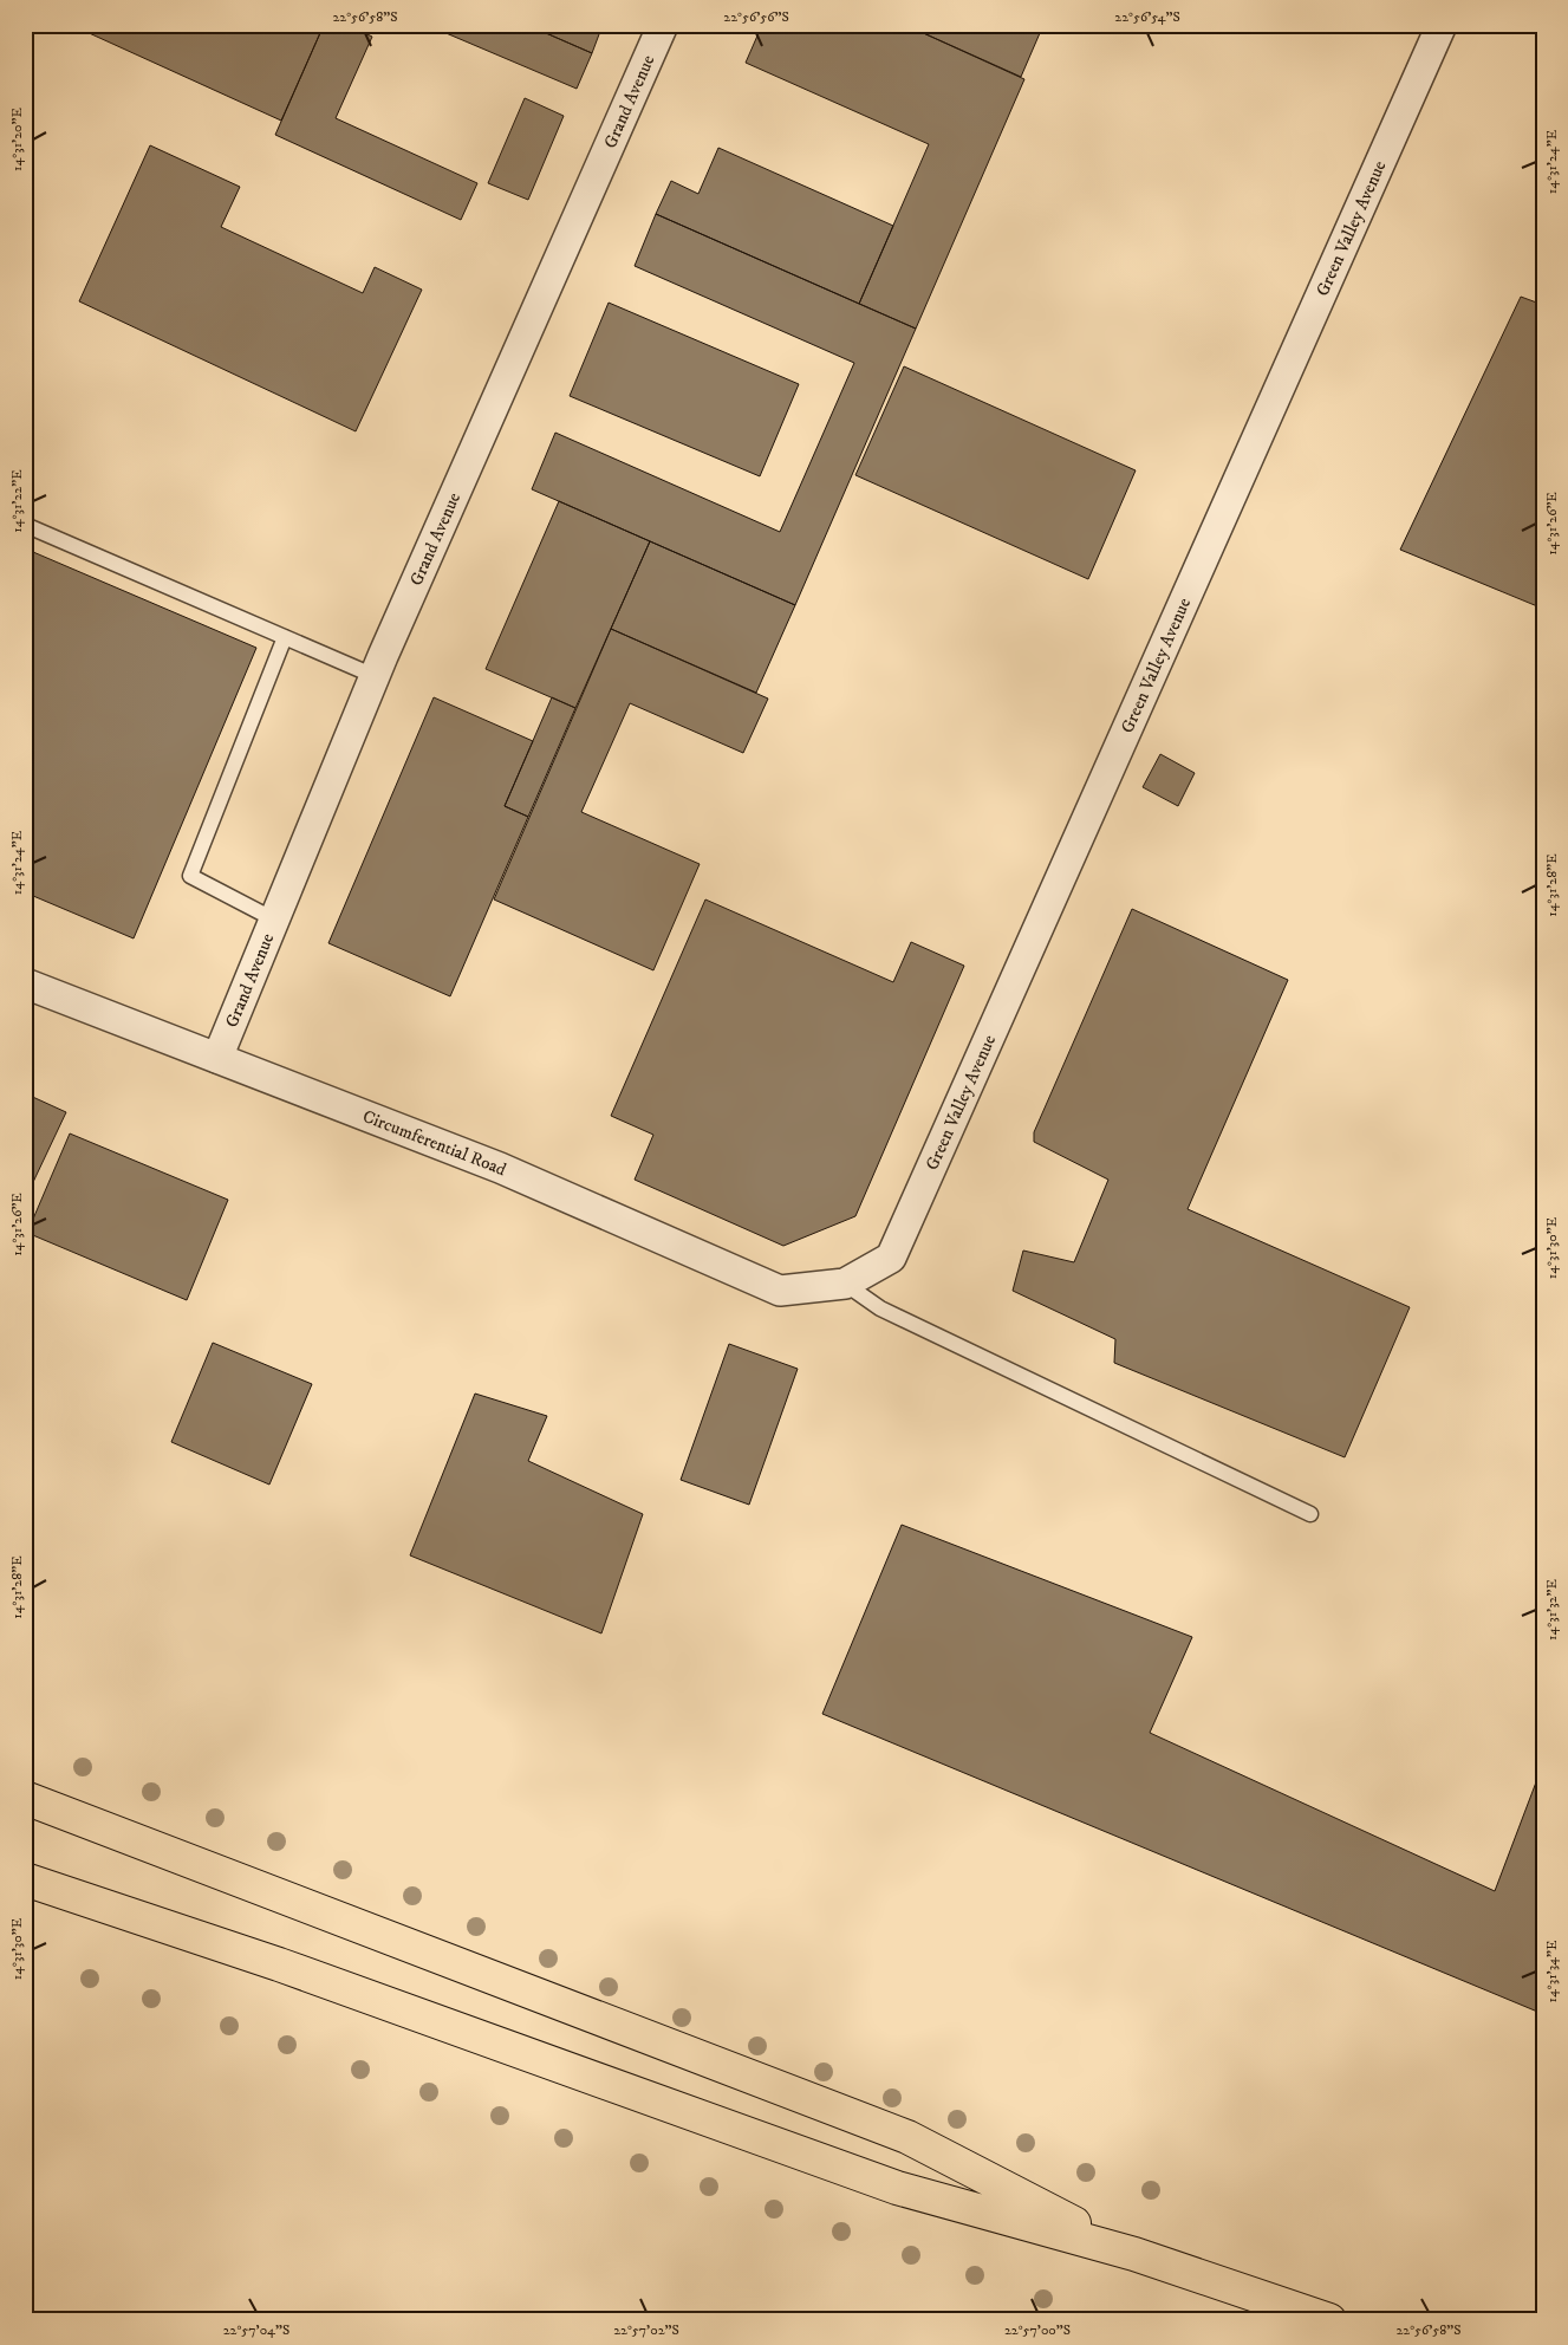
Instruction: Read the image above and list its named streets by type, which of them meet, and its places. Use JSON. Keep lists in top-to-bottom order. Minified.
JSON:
{"streets":{"street":["Grand Avenue","Green Valley Avenue","Circumferential Road"]},"crossings":[["Grand Avenue","Circumferential Road"],["Green Valley Avenue","Circumferential Road"]],"coordinates":["22°56'58\"S","22°56'56\"S","22°56'54\"S","14°31'20\"E","14°31'24\"E","14°31'22\"E","14°31'26\"E","14°31'28\"E","14°31'30\"E","14°31'32\"E","14°31'34\"E","22°57'04\"S","22°57'02\"S","22°57'00\"S"]}
